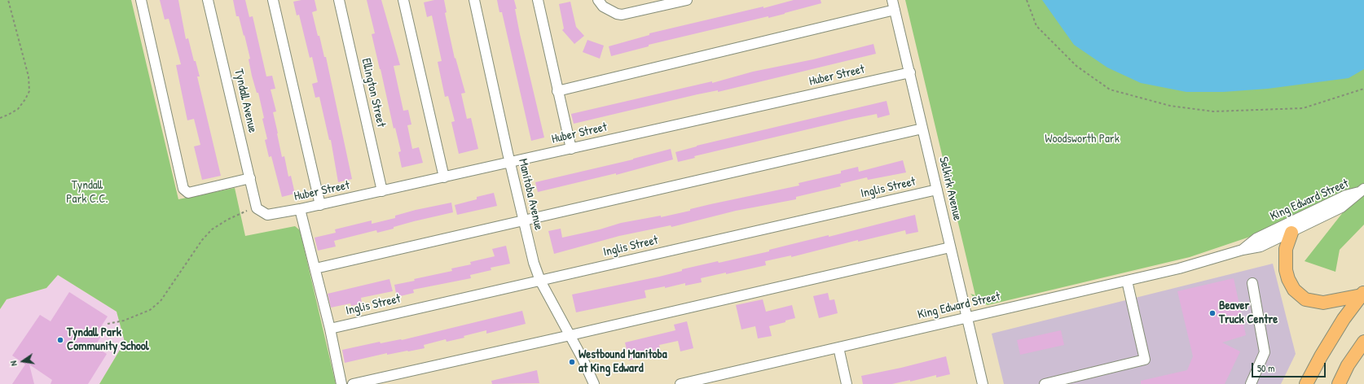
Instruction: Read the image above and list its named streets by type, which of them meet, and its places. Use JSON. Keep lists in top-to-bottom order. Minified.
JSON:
{"streets":{"street":["Huber Street","Ellington Street","Tyndall Avenue","Inglis Street","Selkirk Avenue","Manitoba Avenue","King Edward Street"]},"crossings":[["Huber Street","Ellington Street"],["Huber Street","Tyndall Avenue"],["Huber Street","Selkirk Avenue"],["Huber Street","Manitoba Avenue"],["Inglis Street","Selkirk Avenue"],["Inglis Street","Manitoba Avenue"],["Selkirk Avenue","King Edward Street"]],"parks":["Woodsworth Park","Tyndall Park C.C."],"places":["Beaver Truck Centre","Tyndall Park Community School","Westbound Manitoba at King Edward"],"scale_bar":"50 m","north":"left"}
